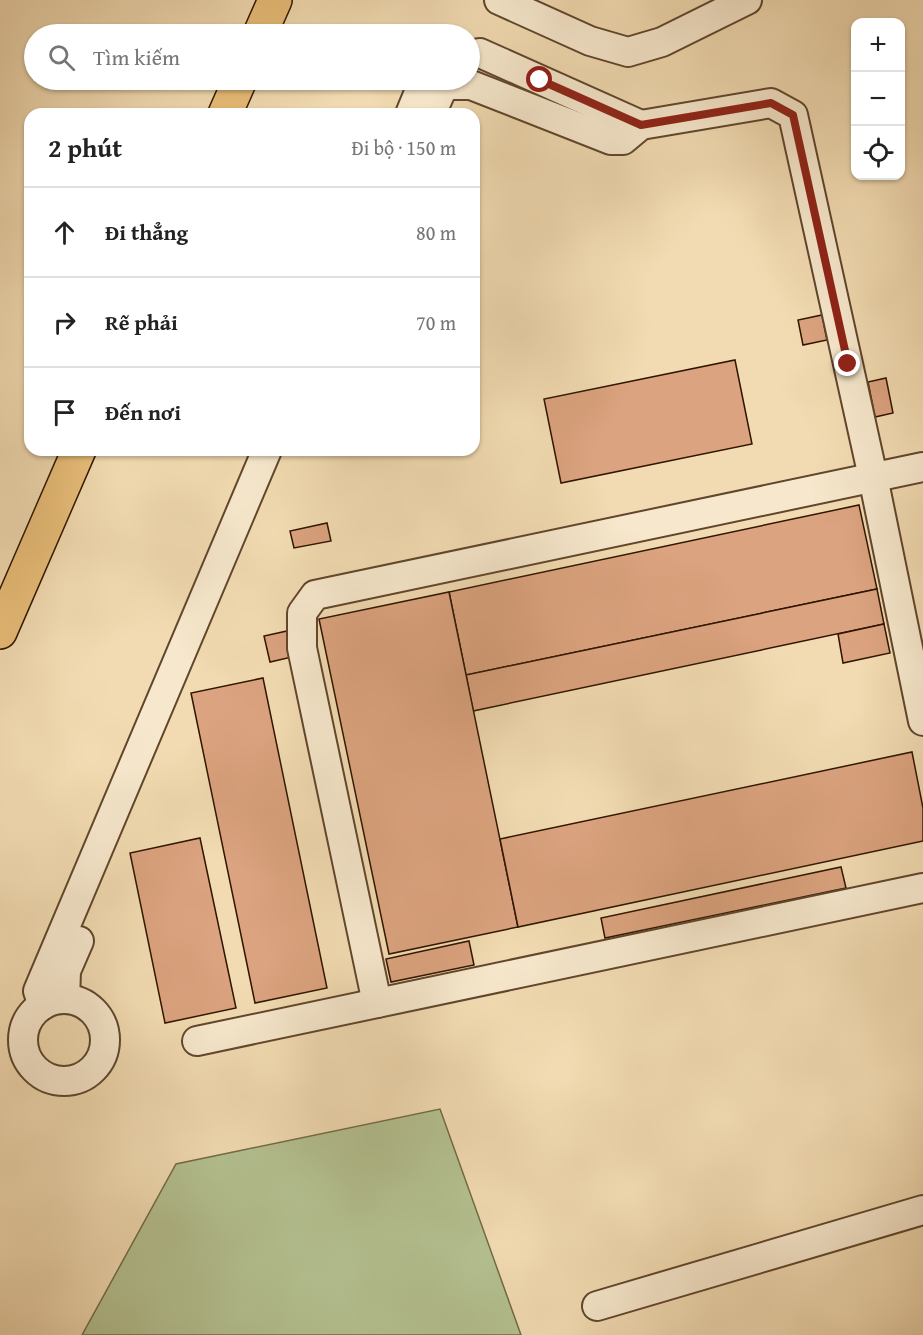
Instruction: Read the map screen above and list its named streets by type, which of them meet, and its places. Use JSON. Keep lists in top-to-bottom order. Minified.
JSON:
{"page":{"map_buttons":["+","−"],"search":"Tìm kiếm","heading":["2 phút","Đi bộ · 150 m"],"list":[["Đi thẳng","80 m"],["Rẽ phải","70 m"],"Đến nơi"]}}
